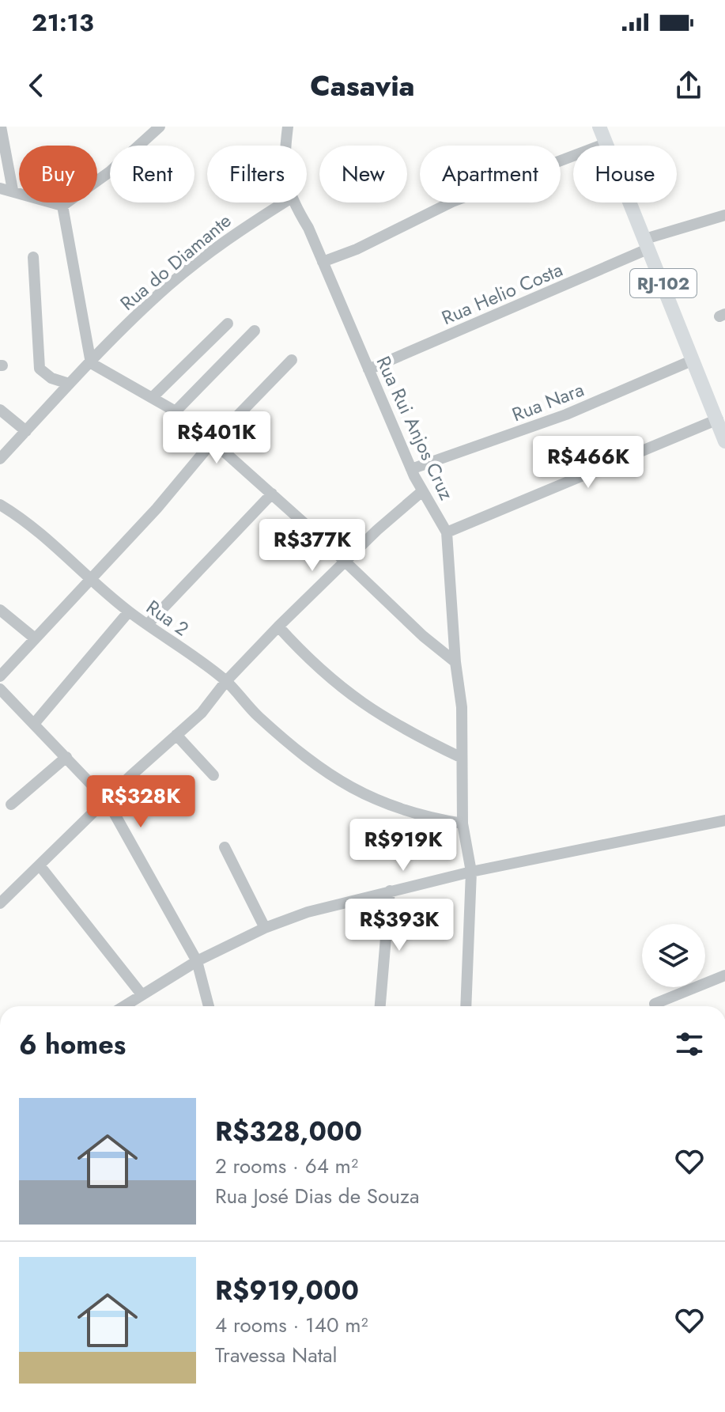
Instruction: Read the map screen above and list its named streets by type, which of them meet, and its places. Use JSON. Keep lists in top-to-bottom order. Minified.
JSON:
{"streets":{"main road":["RJ-102"],"street":["Rua do Diamante","Rua Helio Costa","Rua Nara","Rua Rui Anjos Cruz","Rua 2"]},"crossings":[["RJ-102","Rua Helio Costa"],["RJ-102","Rua Nara"],["Rua Helio Costa","Rua Rui Anjos Cruz"],["Rua Nara","Rua Rui Anjos Cruz"],["Rua Rui Anjos Cruz","Rua 2"]],"page":{"status":"21:13","header":"Casavia","chip":["Buy","Rent","Filters","New","Apartment","House"],"price":["R$401K","R$466K","R$377K","R$328K","R$919K","R$393K"],"heading":"6 homes","list":[{"name":"R$328,000","note":"2 rooms · 64 m² · Rua José Dias de Souza"},{"name":"R$919,000","note":"4 rooms · 140 m² · Travessa Natal"}]}}
